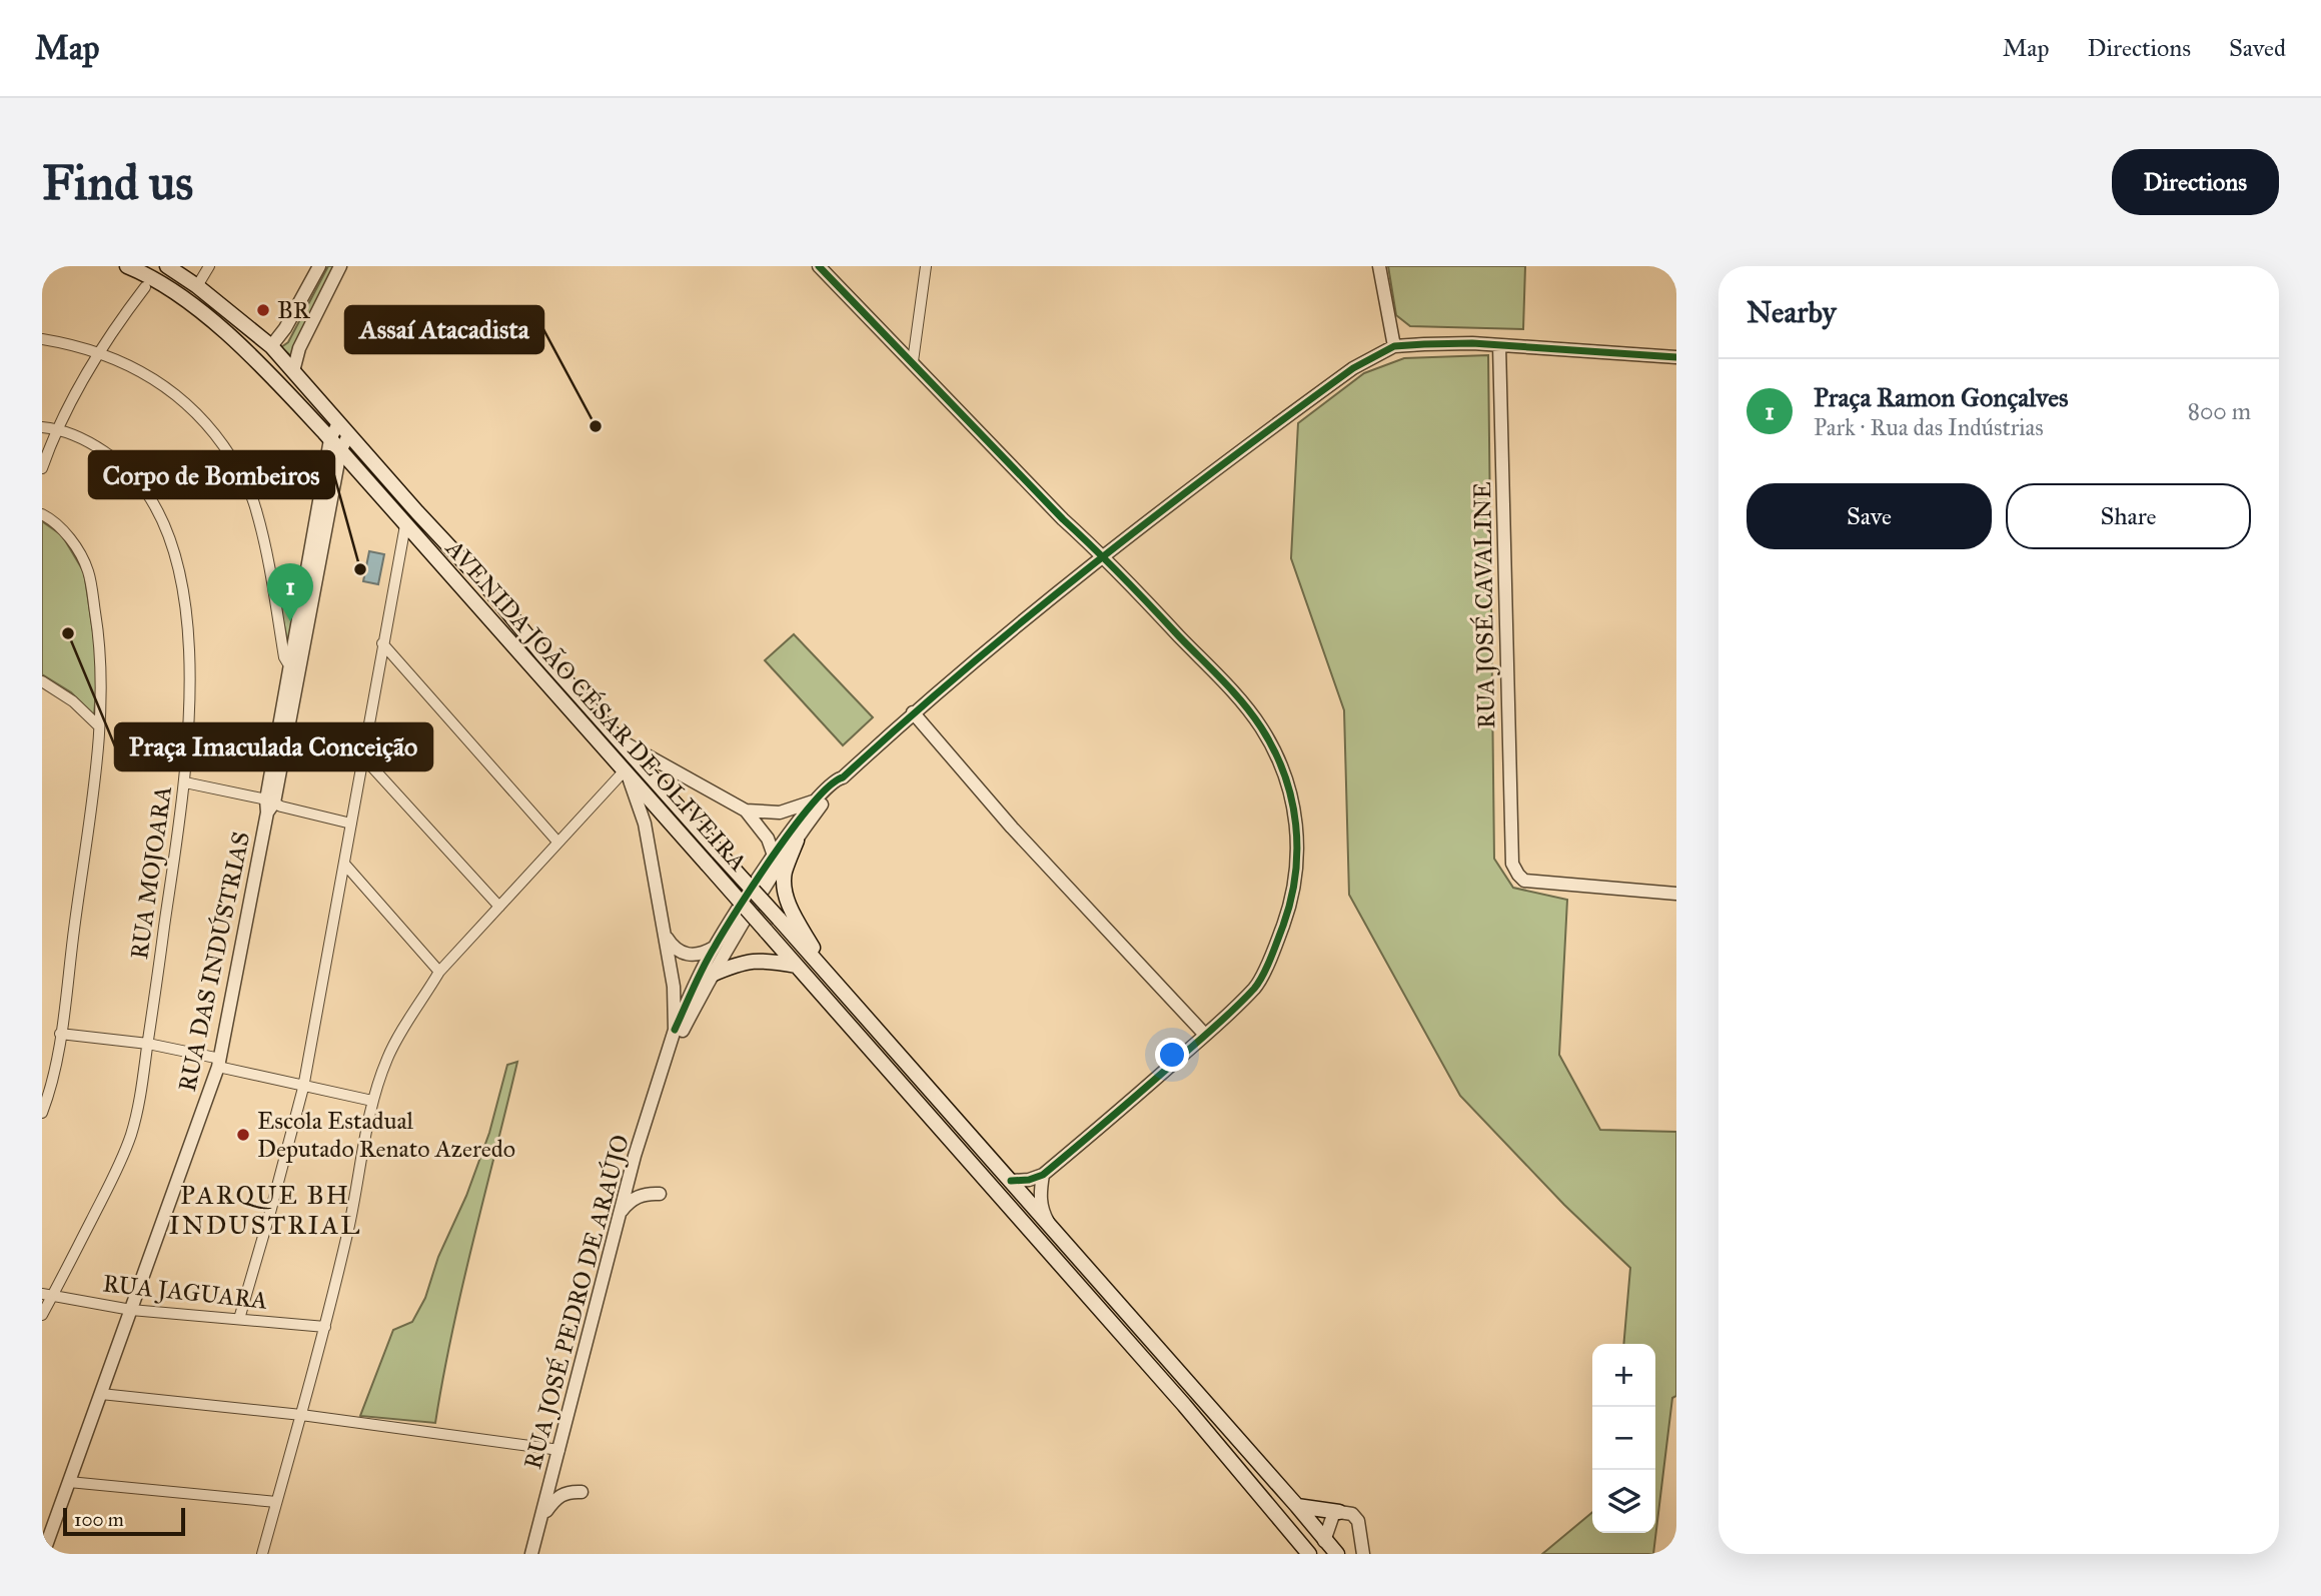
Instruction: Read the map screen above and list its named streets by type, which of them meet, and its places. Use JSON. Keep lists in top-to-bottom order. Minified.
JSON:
{"streets":{"main road":["AVENIDA JOÃO CÉSAR DE OLIVEIRA"],"street":["RUA JOSÉ CAVALINE","RUA MOJOARA","RUA DAS INDÚSTRIAS","RUA JAGUARA","RUA JOSÉ PEDRO DE ARAÚJO"]},"crossings":[["AVENIDA JOÃO CÉSAR DE OLIVEIRA","RUA DAS INDÚSTRIAS"],["AVENIDA JOÃO CÉSAR DE OLIVEIRA","RUA JOSÉ PEDRO DE ARAÚJO"],["RUA MOJOARA","RUA JAGUARA"],["RUA DAS INDÚSTRIAS","RUA JAGUARA"]],"districts":["PARQUE BH INDUSTRIAL"],"places":["BR","Assaí Atacadista","Corpo de Bombeiros","Praça Imaculada Conceição","Escola Estadual Deputado Renato Azeredo"],"scale_bar":"100 m","page":{"header":"Map","nav":["Map","Directions","Saved"],"buttons":["Directions",["Save","Share"]],"title":"Find us","heading":"Nearby","list":[{"mark":"1","name":"Praça Ramon Gonçalves","note":"Park · Rua das Indústrias","value":"800 m"}],"pins":"1","map_buttons":["+","−"],"scale":"100 m"}}
